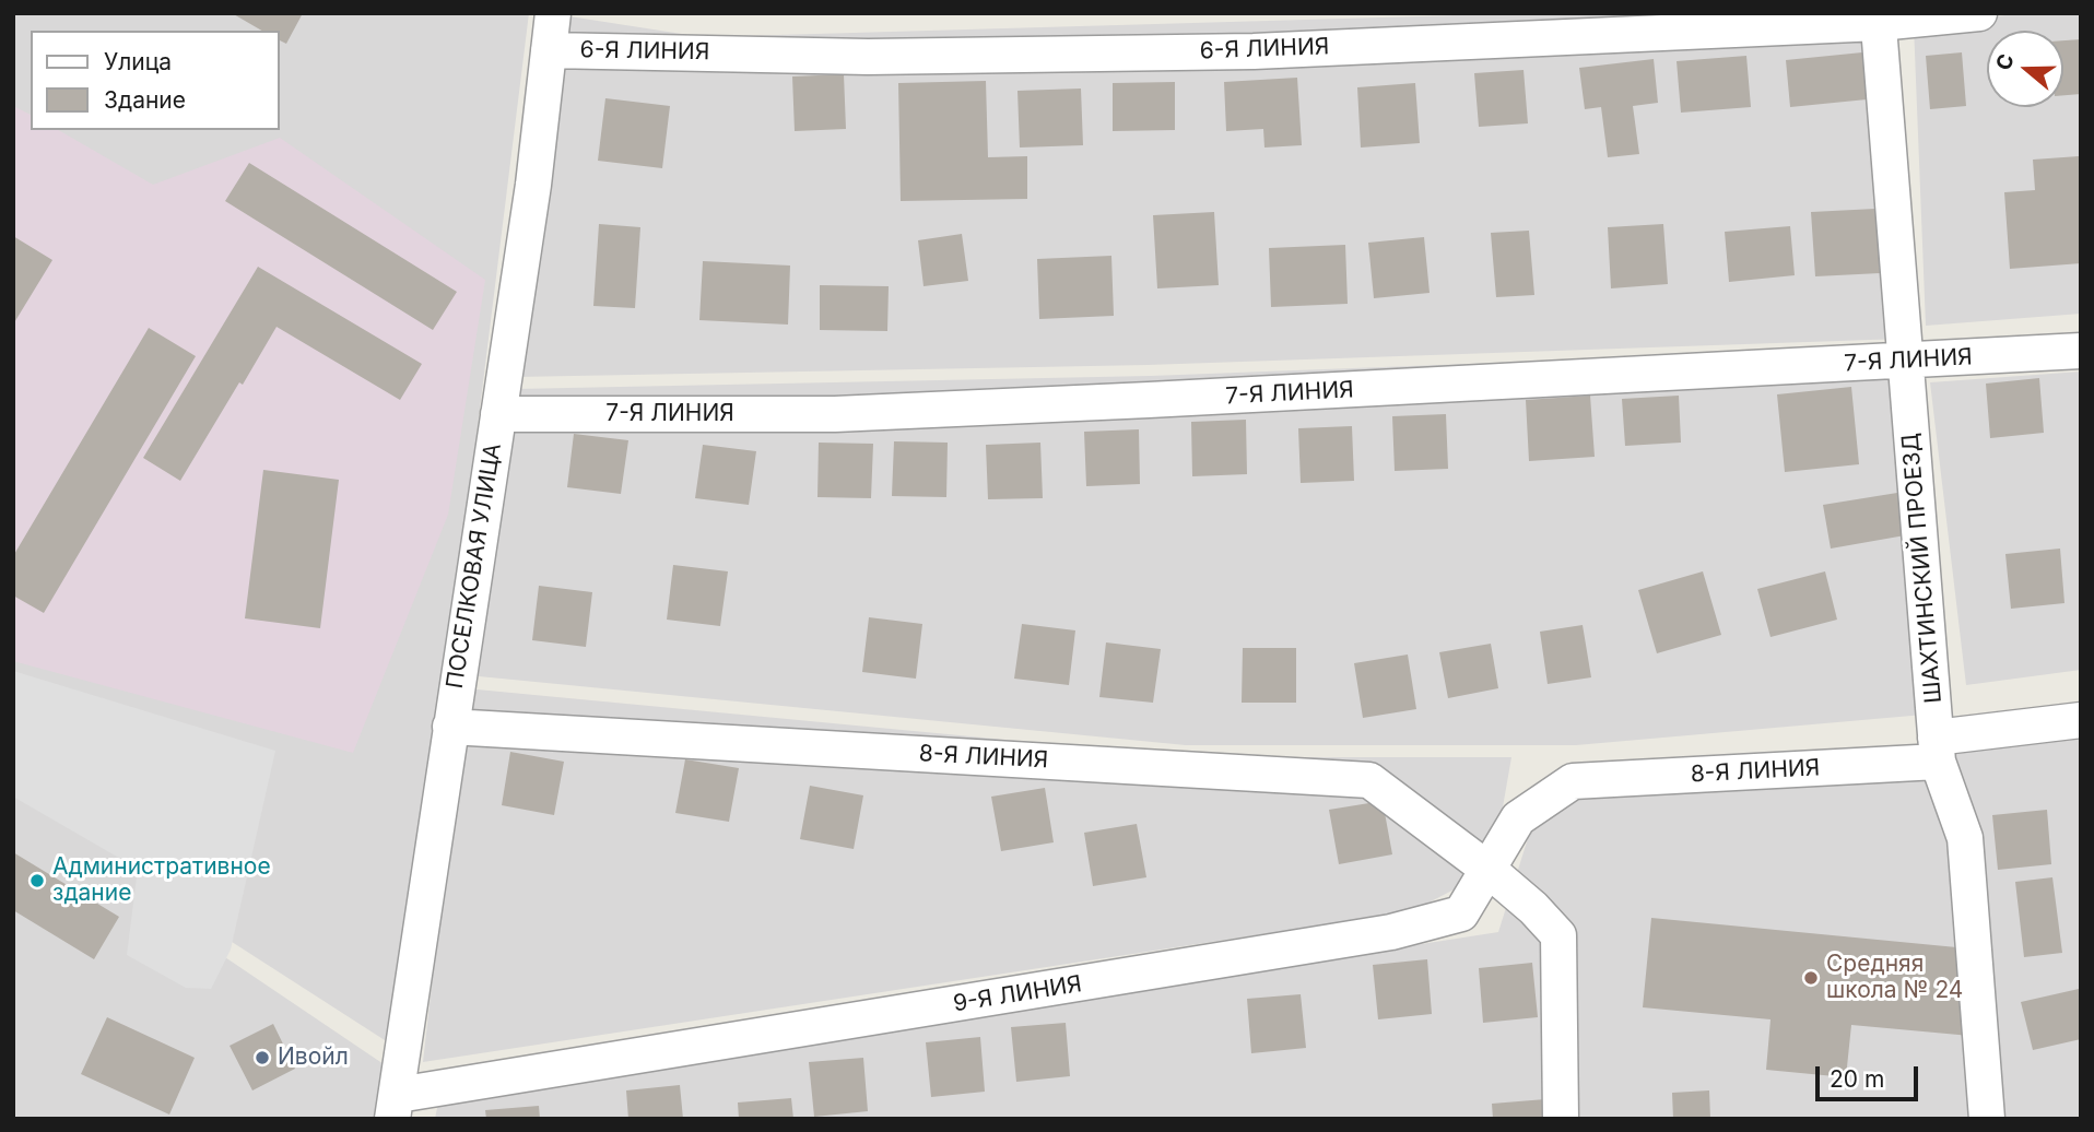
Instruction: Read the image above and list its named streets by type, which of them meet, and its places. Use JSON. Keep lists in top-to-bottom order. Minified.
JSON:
{"streets":{"street":["6-Я ЛИНИЯ","7-Я ЛИНИЯ","ПОСЕЛКОВАЯ УЛИЦА","ШАХТИНСКИЙ ПРОЕЗД","8-Я ЛИНИЯ","9-Я ЛИНИЯ"]},"crossings":[["6-Я ЛИНИЯ","ПОСЕЛКОВАЯ УЛИЦА"],["6-Я ЛИНИЯ","ШАХТИНСКИЙ ПРОЕЗД"],["7-Я ЛИНИЯ","ПОСЕЛКОВАЯ УЛИЦА"],["7-Я ЛИНИЯ","ШАХТИНСКИЙ ПРОЕЗД"],["ПОСЕЛКОВАЯ УЛИЦА","8-Я ЛИНИЯ"],["ПОСЕЛКОВАЯ УЛИЦА","9-Я ЛИНИЯ"],["ШАХТИНСКИЙ ПРОЕЗД","8-Я ЛИНИЯ"],["8-Я ЛИНИЯ","9-Я ЛИНИЯ"]],"places":["Административное здание","Средняя школа № 24","Ивойл"],"legend":["Улица","Здание"],"scale_bar":"20 m","north":"left"}
